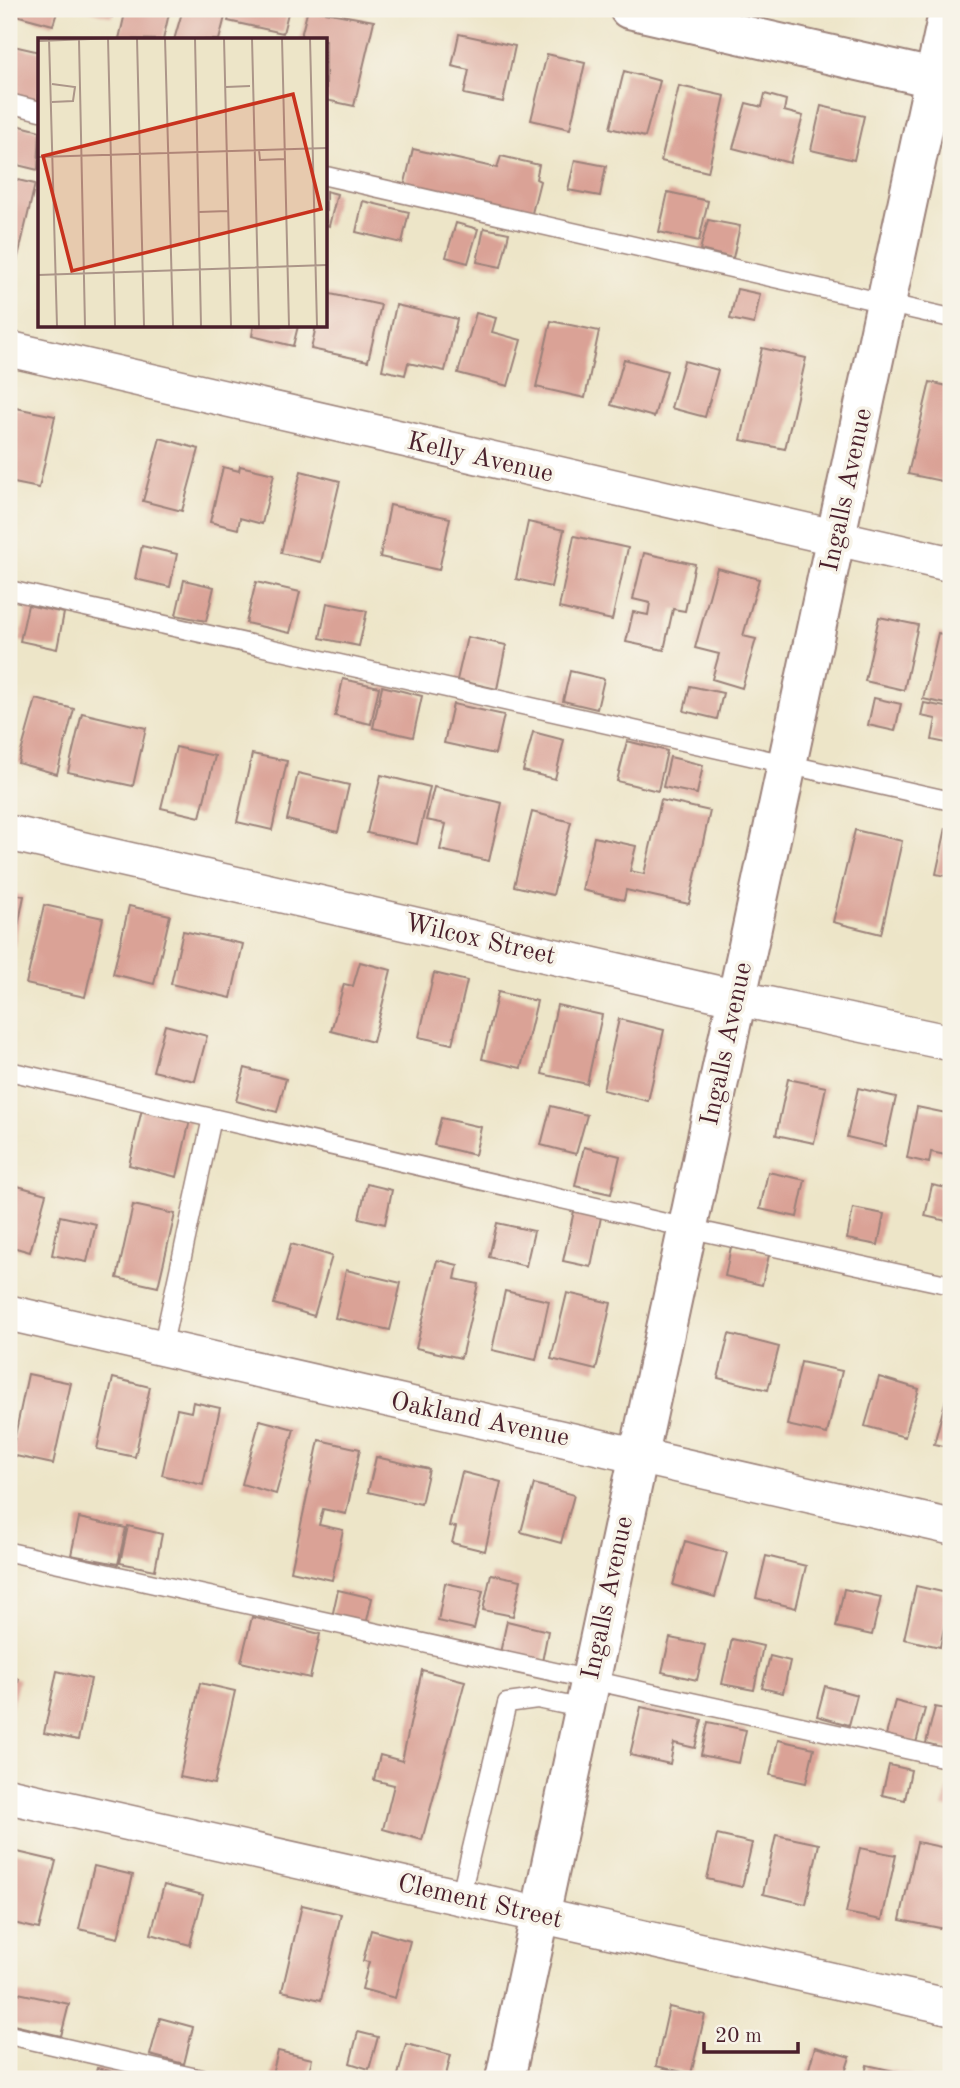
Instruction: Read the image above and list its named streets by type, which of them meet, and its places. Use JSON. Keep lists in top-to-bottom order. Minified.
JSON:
{"streets":{"street":["Kelly Avenue","Ingalls Avenue","Wilcox Street","Oakland Avenue","Clement Street"]},"crossings":[["Kelly Avenue","Ingalls Avenue"],["Ingalls Avenue","Wilcox Street"],["Ingalls Avenue","Oakland Avenue"],["Ingalls Avenue","Clement Street"]],"scale_bar":"20 m"}
